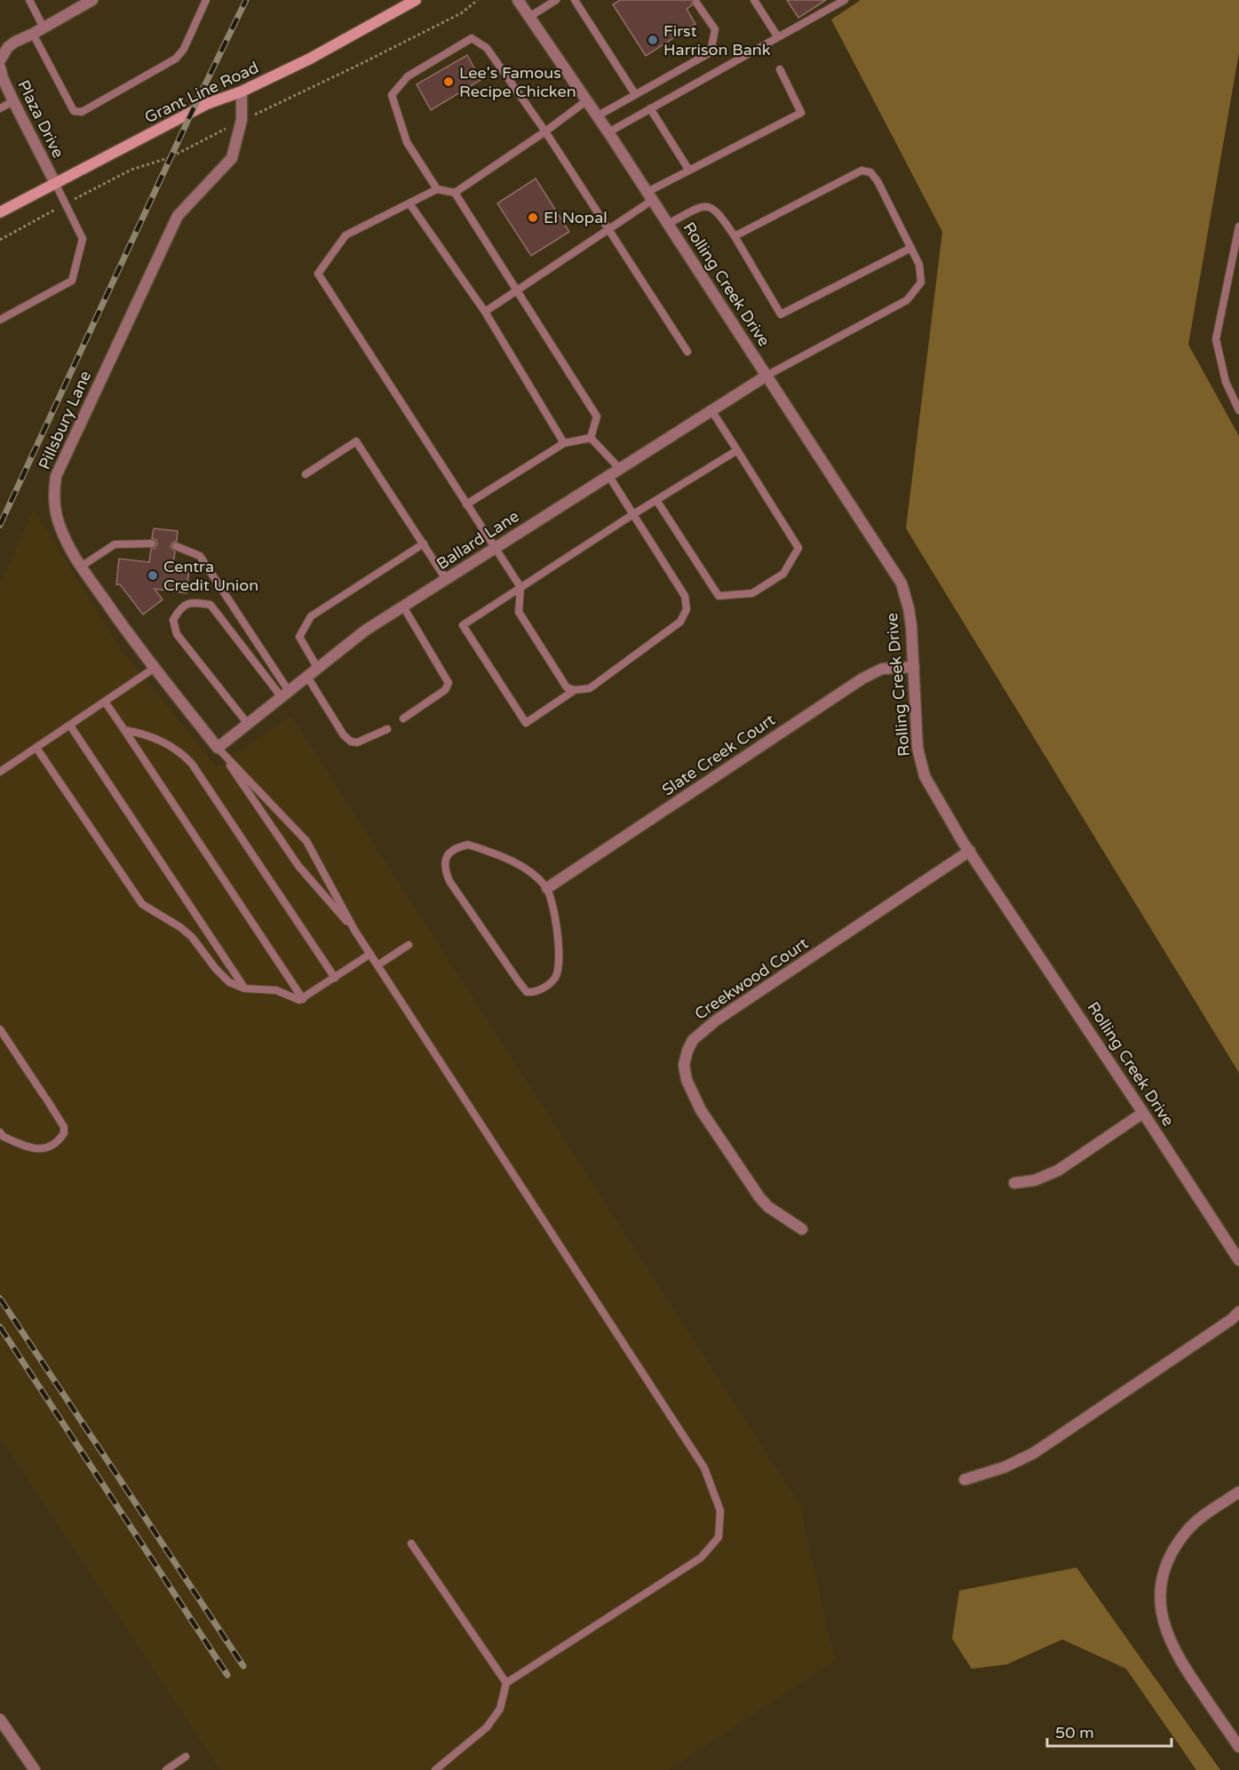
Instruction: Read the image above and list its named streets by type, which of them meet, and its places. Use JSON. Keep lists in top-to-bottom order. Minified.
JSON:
{"streets":{"main road":["Grant Line Road"],"street":["Plaza Drive","Rolling Creek Drive","Pillsbury Lane","Ballard Lane","Slate Creek Court","Creekwood Court"]},"crossings":[["Grant Line Road","Plaza Drive"],["Grant Line Road","Pillsbury Lane"],["Rolling Creek Drive","Ballard Lane"],["Rolling Creek Drive","Slate Creek Court"],["Rolling Creek Drive","Creekwood Court"],["Pillsbury Lane","Ballard Lane"]],"places":["First Harrison Bank","Lee's Famous Recipe Chicken","El Nopal","Centra Credit Union"],"scale_bar":"50 m"}
